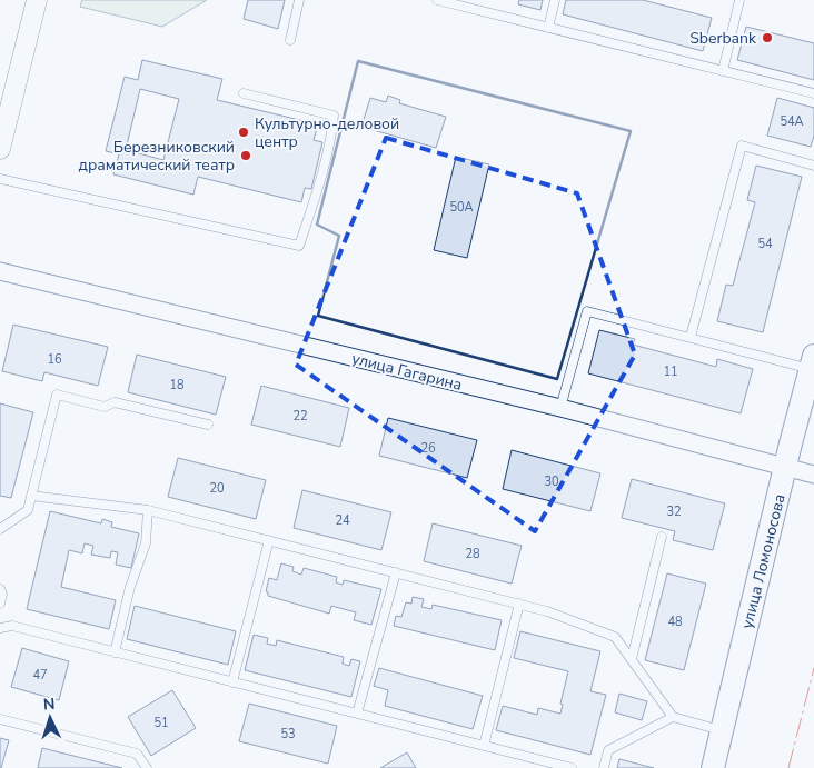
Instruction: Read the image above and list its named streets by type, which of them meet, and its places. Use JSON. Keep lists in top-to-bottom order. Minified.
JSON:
{"streets":{"main road":["улица Ломоносова"],"street":["улица Гагарина"]},"crossings":[["улица Гагарина","улица Ломоносова"]],"places":["Sberbank","Культурно-деловой центр","Березниковский драматический театр"],"house_numbers":["54А","50А","54","16","11","18","22","26","30","20","32","24","28","48","47","51","53"],"north":"top"}
